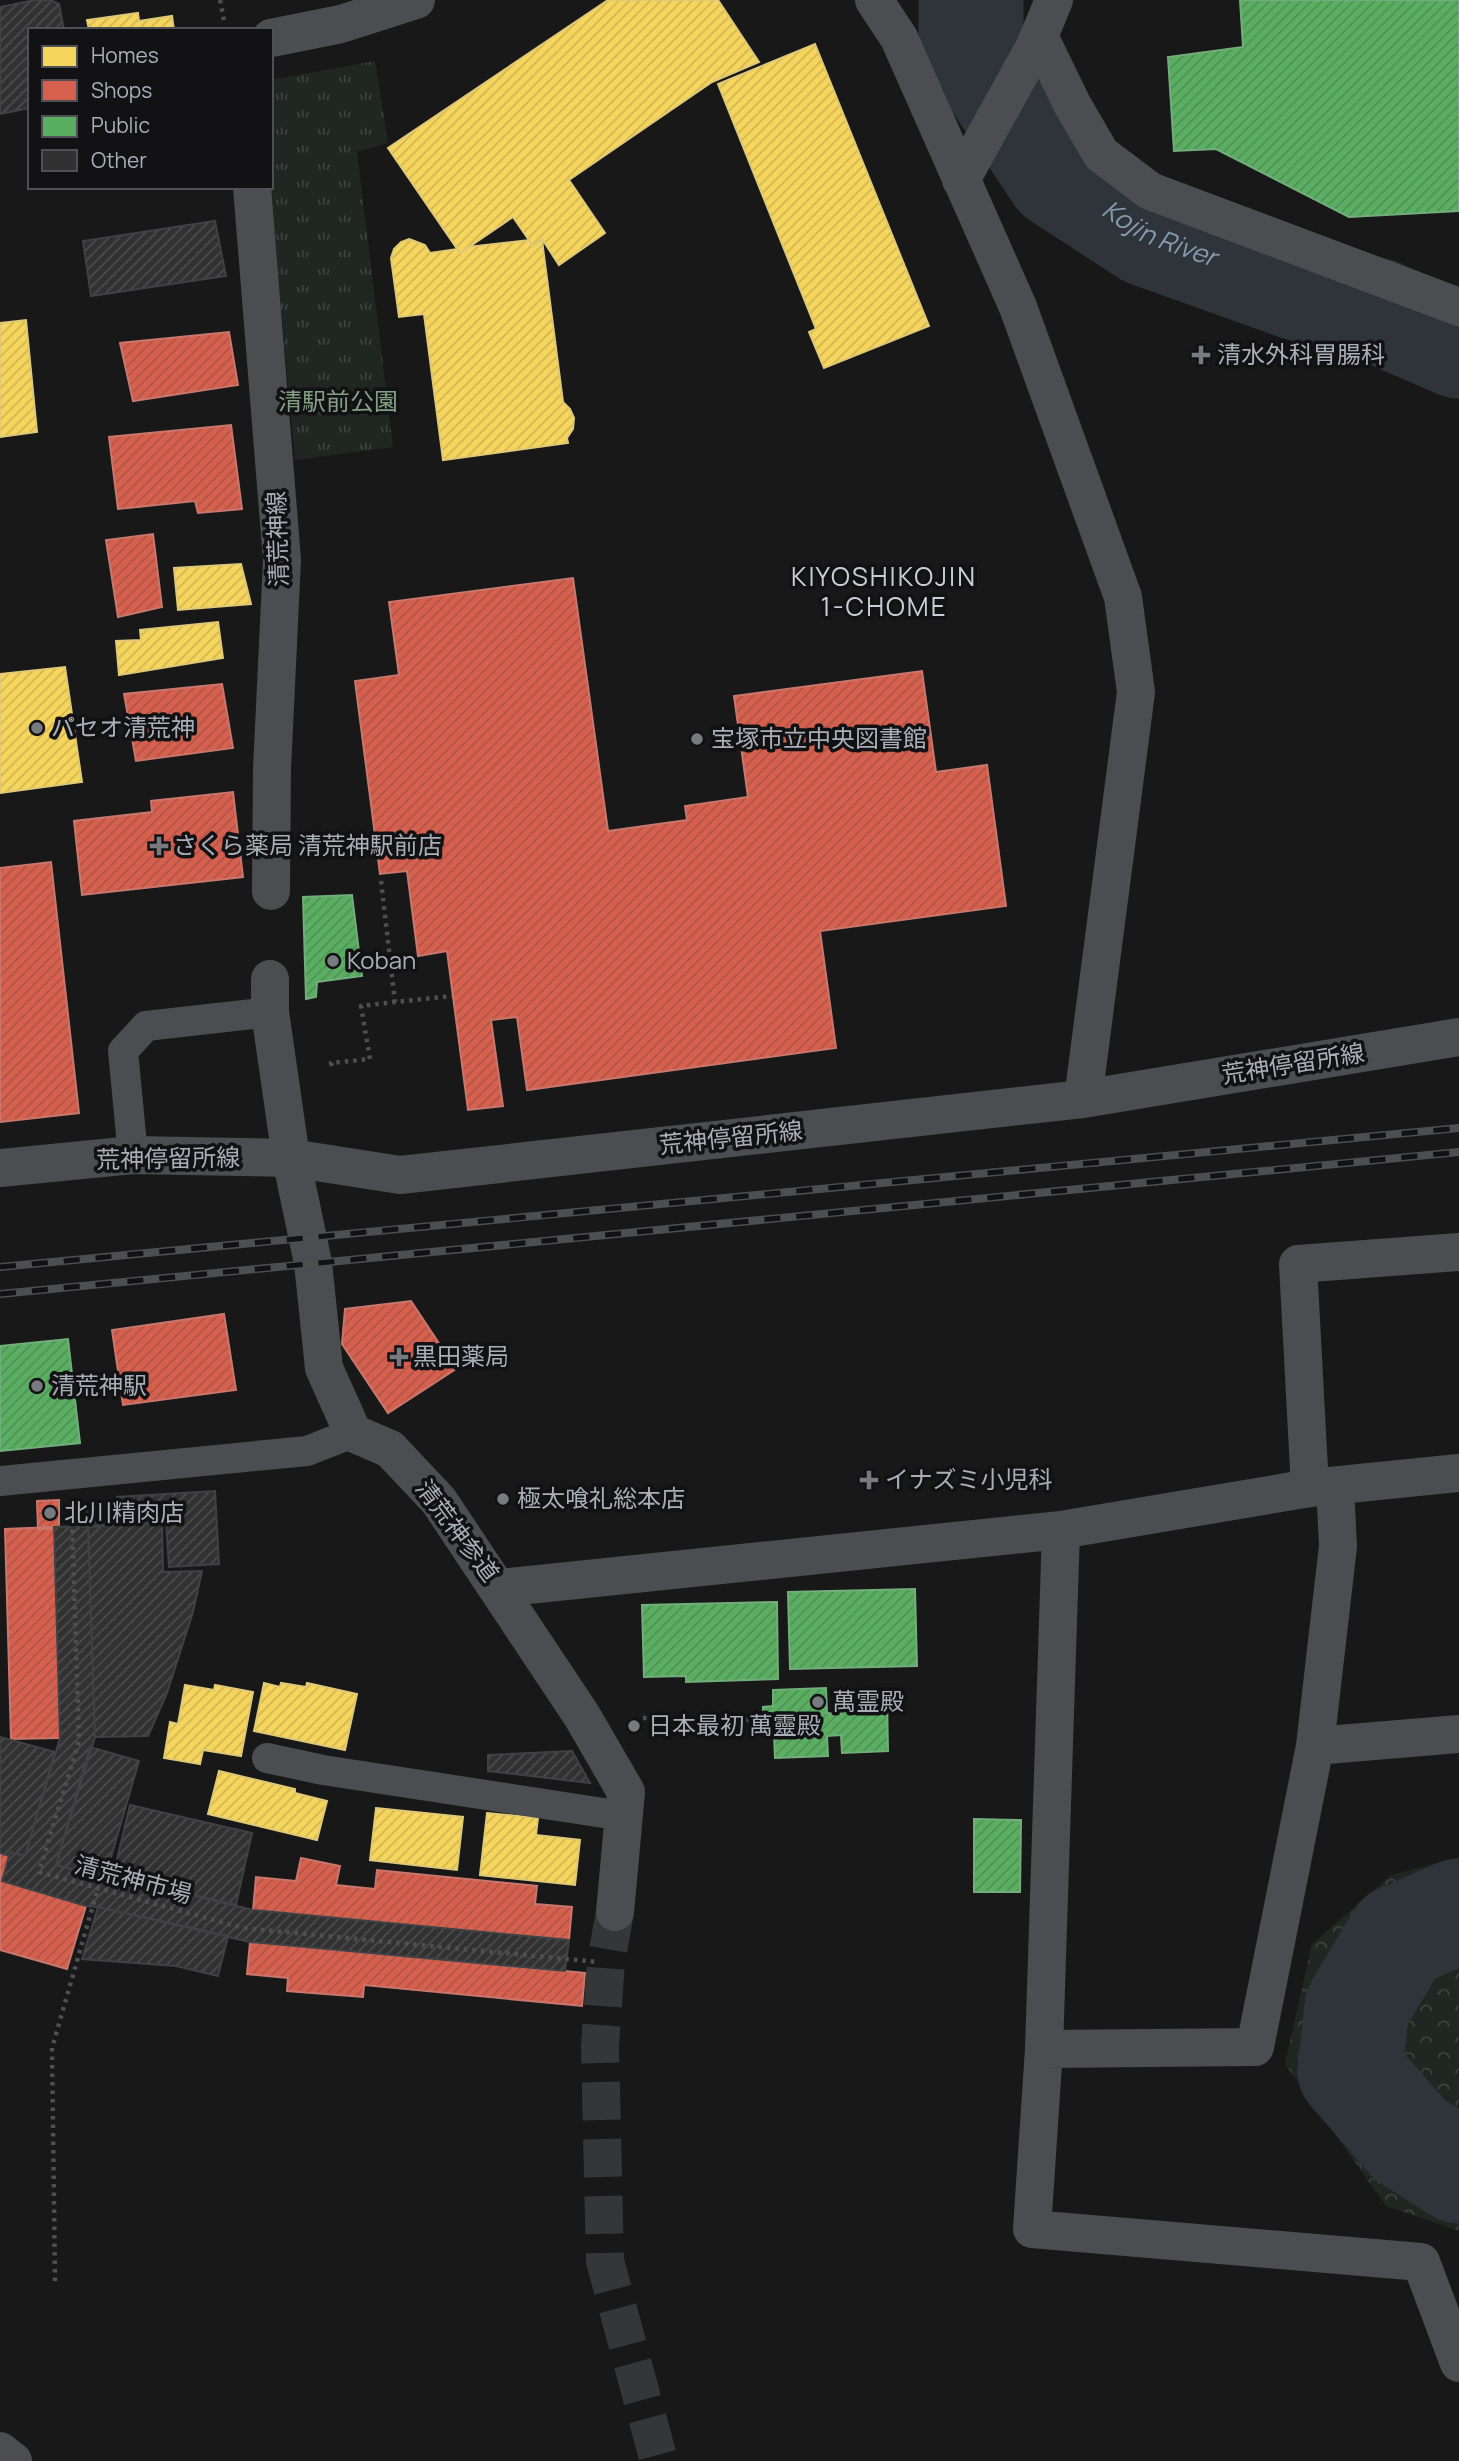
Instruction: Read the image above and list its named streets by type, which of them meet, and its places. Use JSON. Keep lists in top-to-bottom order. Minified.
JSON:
{"streets":{"street":["清荒神線","荒神停留所線","清荒神参道"],"path":["清荒神市場"]},"districts":["KIYOSHIKOJIN 1-CHOME"],"water":["Kojin River"],"parks":["清駅前公園"],"places":{"health":["清水外科胃腸科","さくら薬局 清荒神駅前店","黒田薬局","イナズミ小児科"],"other":["パセオ清荒神","宝塚市立中央図書館","Koban","清荒神駅","極太喰礼総本店","北川精肉店","萬霊殿","日本最初 萬靈殿"]},"legend":["Homes","Shops","Public","Other"]}
